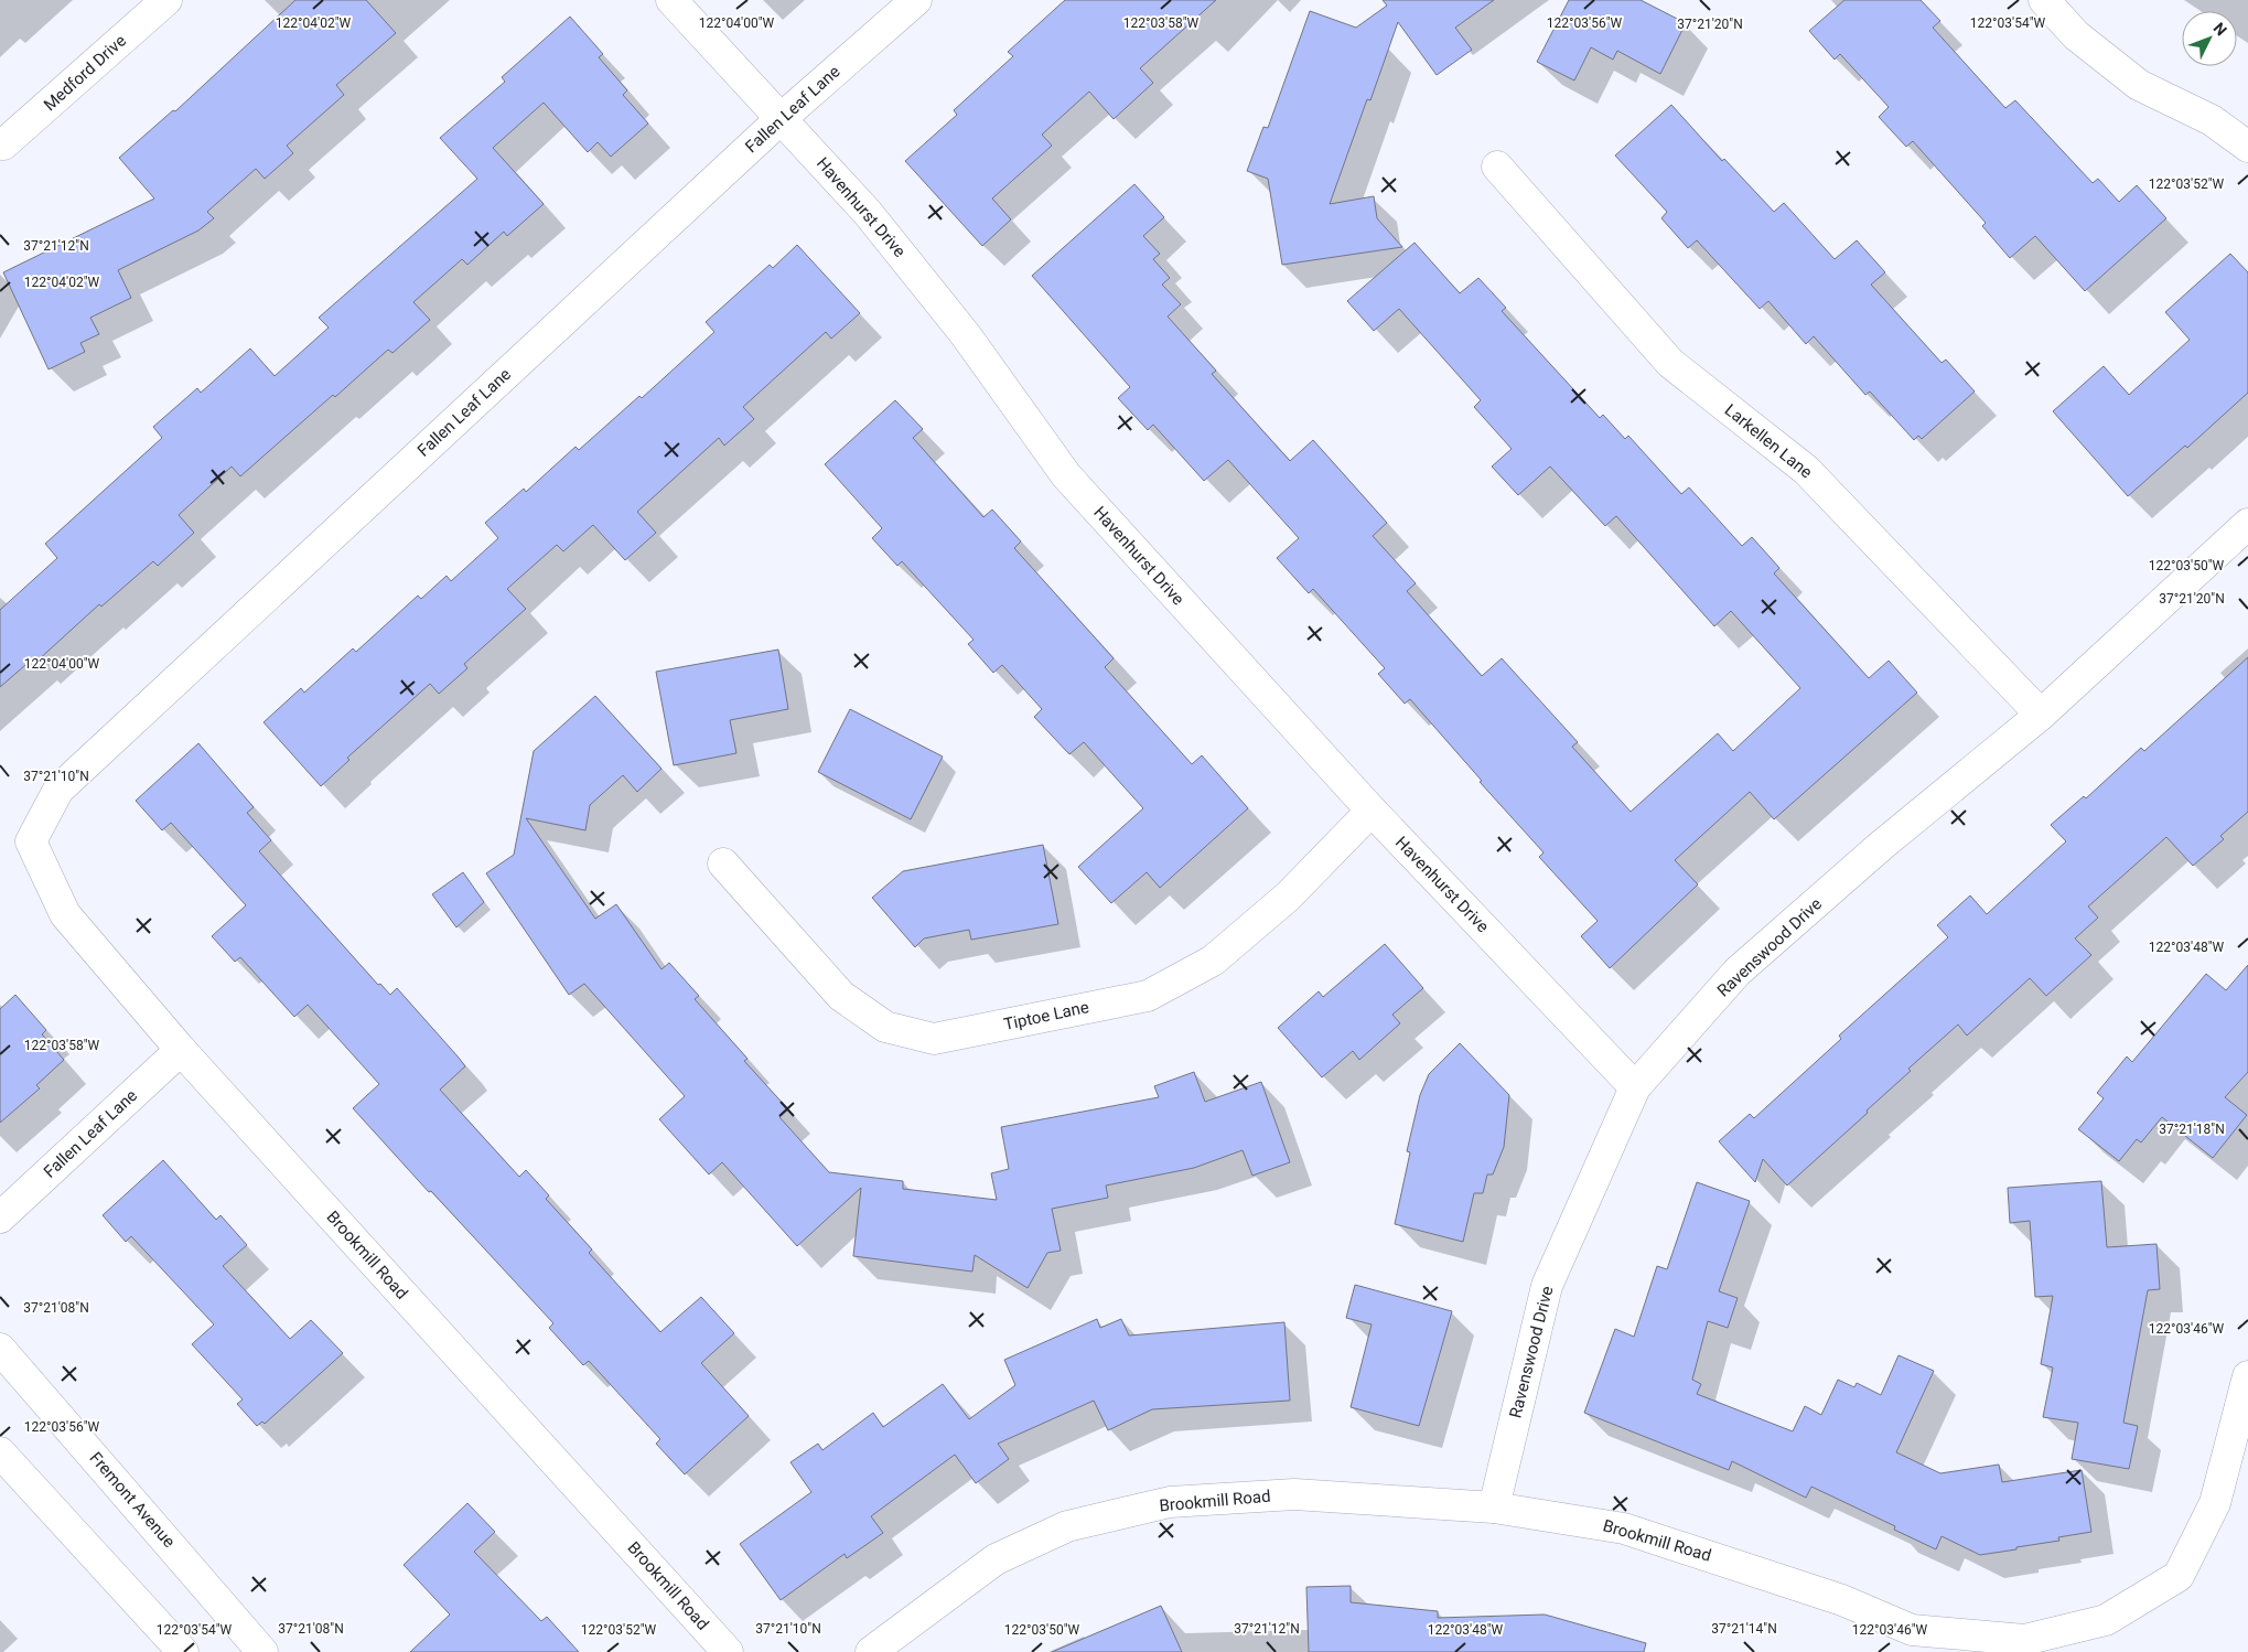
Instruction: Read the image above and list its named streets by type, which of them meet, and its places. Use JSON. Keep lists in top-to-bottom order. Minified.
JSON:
{"streets":{"street":["Medford Drive","Fallen Leaf Lane","Havenhurst Drive","Larkellen Lane","Ravenswood Drive","Tiptoe Lane","Brookmill Road","Fremont Avenue"]},"crossings":[["Fallen Leaf Lane","Havenhurst Drive"],["Fallen Leaf Lane","Brookmill Road"],["Havenhurst Drive","Ravenswood Drive"],["Havenhurst Drive","Tiptoe Lane"],["Larkellen Lane","Ravenswood Drive"],["Ravenswood Drive","Brookmill Road"]],"north":"top right","coordinates":["122°04'02\"W","122°04'00\"W","122°03'58\"W","122°03'56\"W","122°03'54\"W","37°21'20\"N","122°03'52\"W","37°21'12\"N","122°03'50\"W","37°21'10\"N","122°03'48\"W","37°21'18\"N","37°21'08\"N","122°03'46\"W","37°21'14\"N"]}
